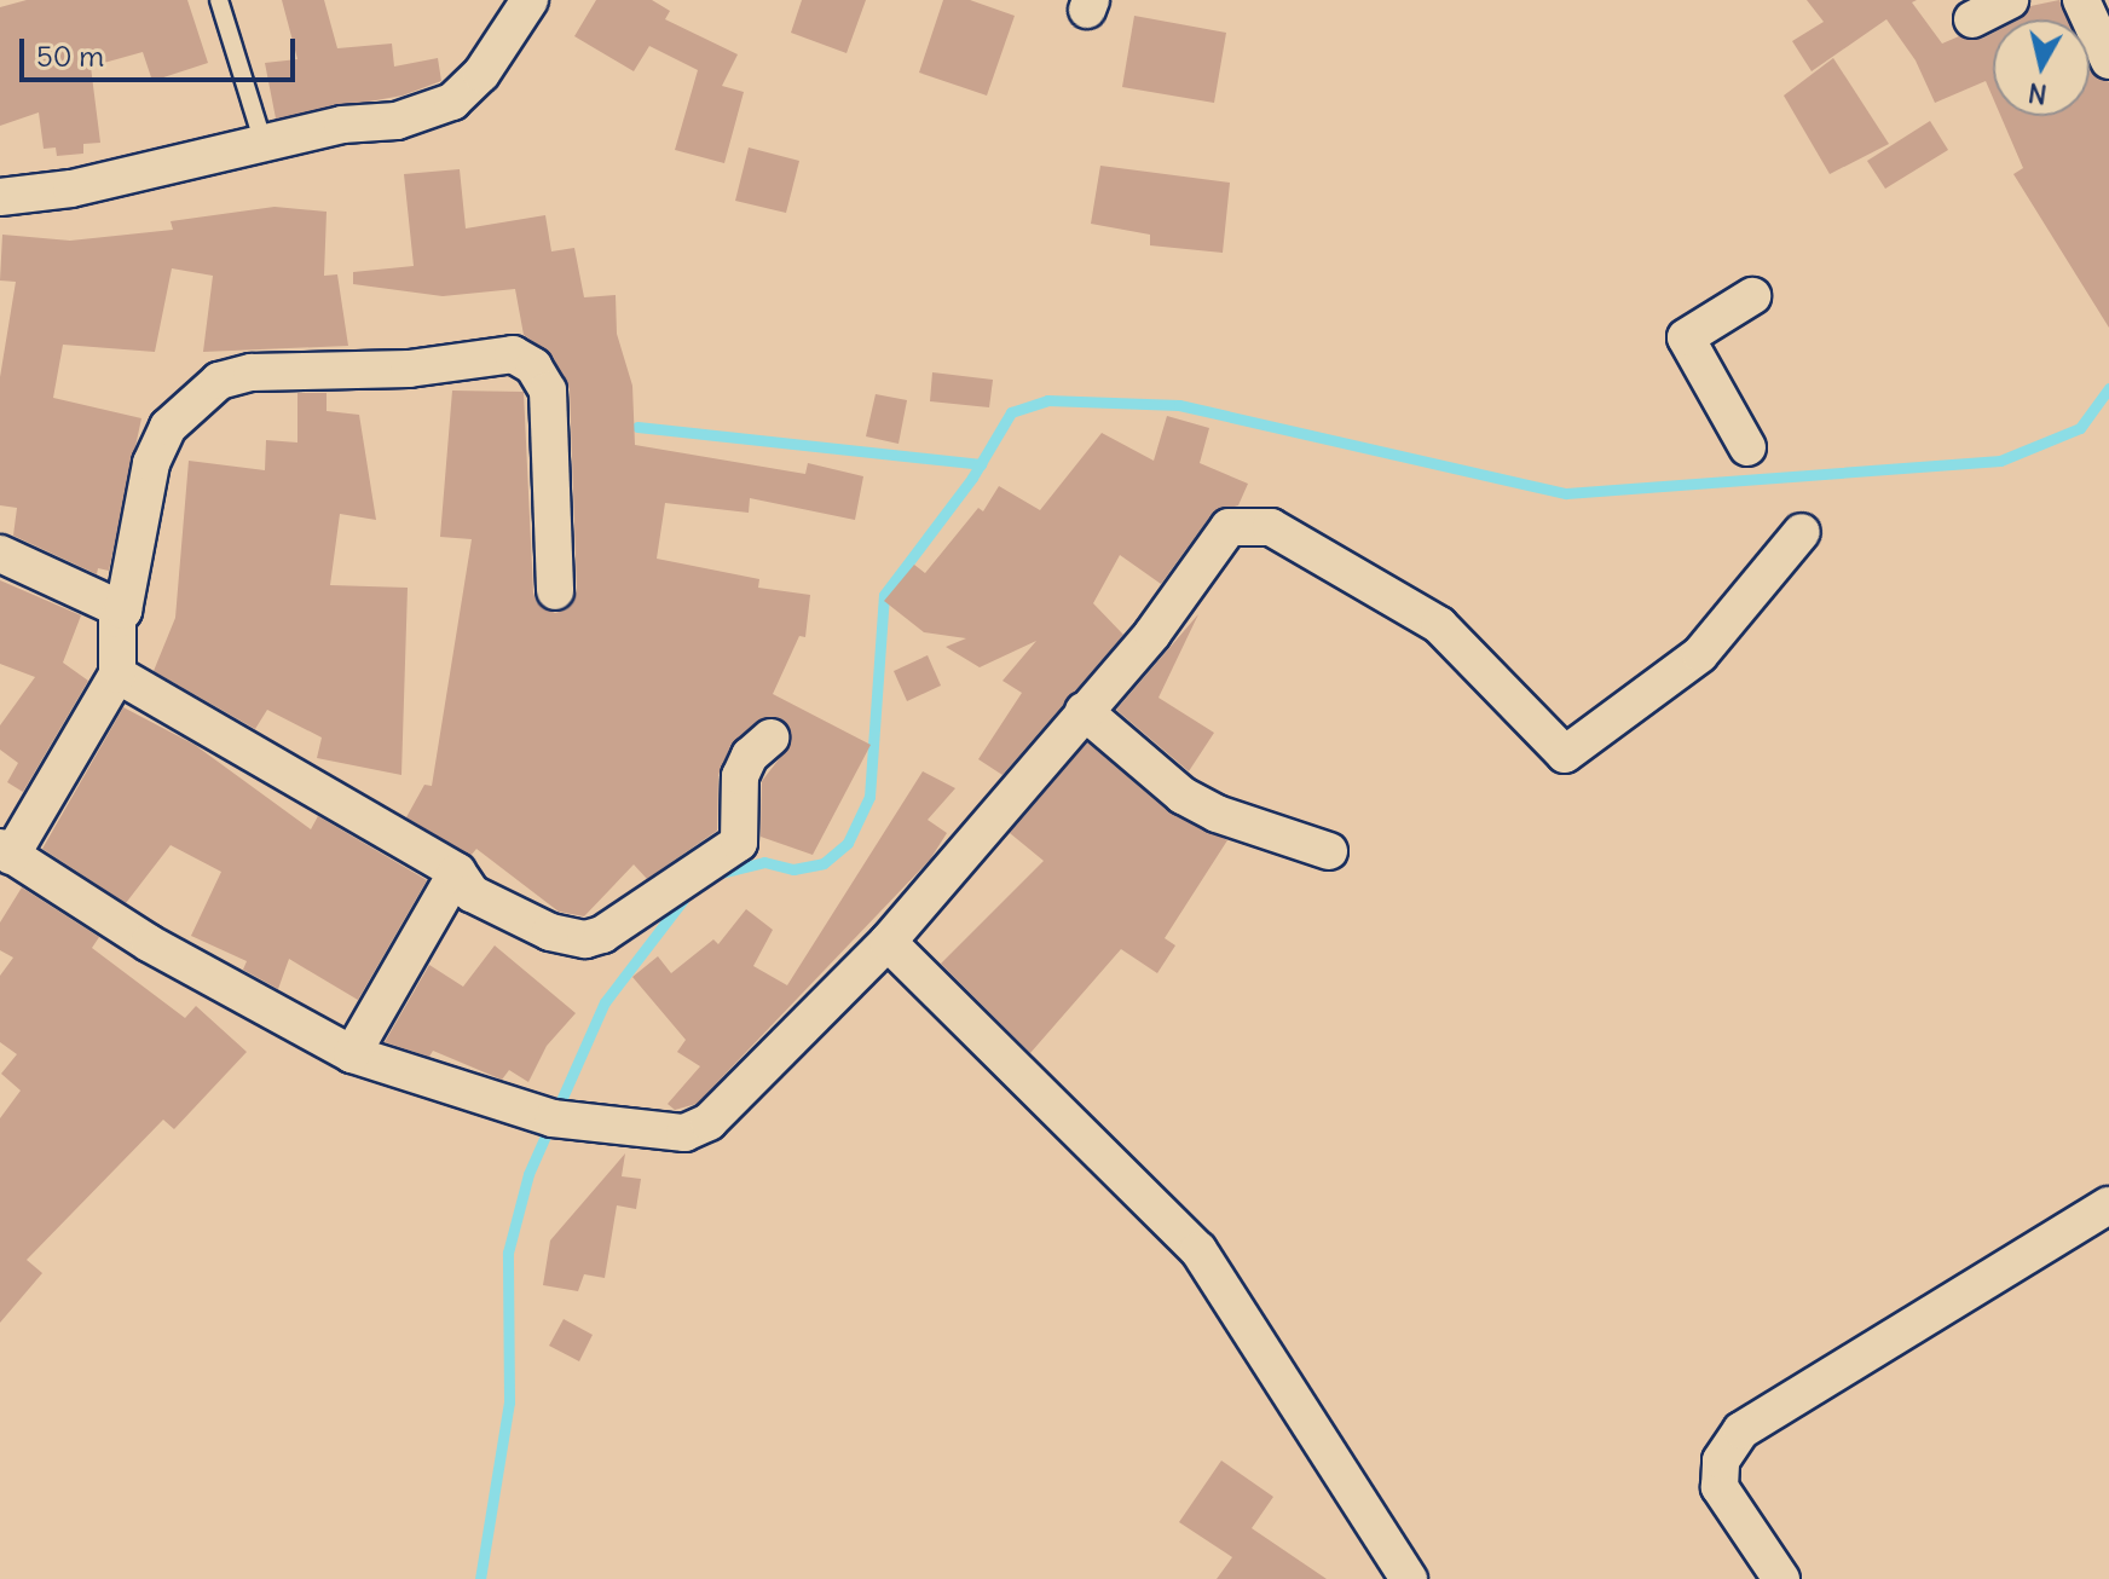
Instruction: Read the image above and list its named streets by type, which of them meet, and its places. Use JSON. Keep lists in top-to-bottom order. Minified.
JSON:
{"scale_bar":"50 m","north":"bottom"}
